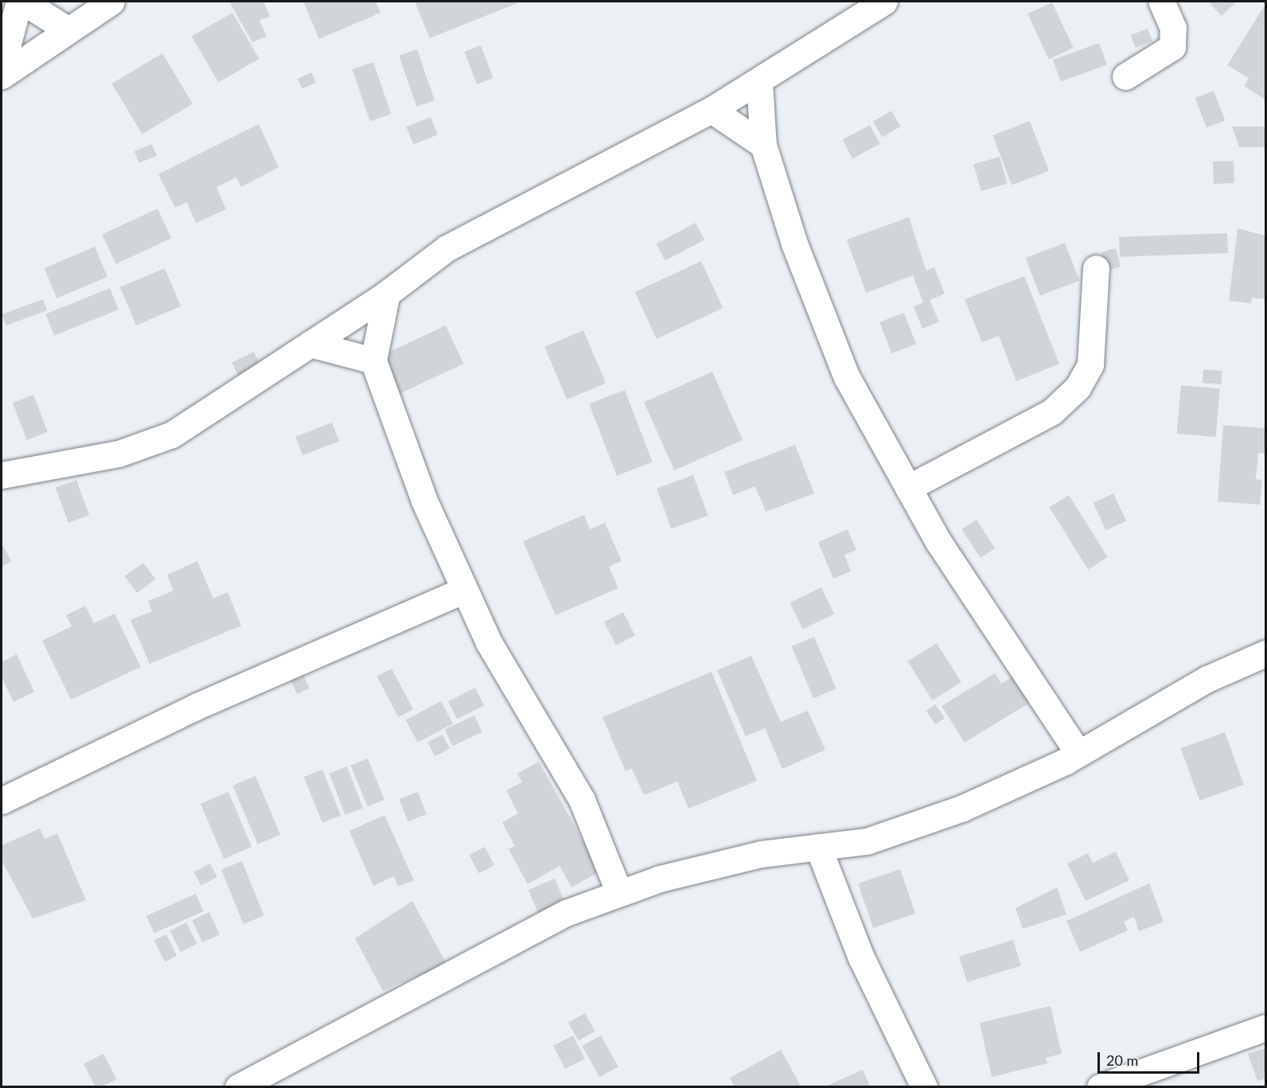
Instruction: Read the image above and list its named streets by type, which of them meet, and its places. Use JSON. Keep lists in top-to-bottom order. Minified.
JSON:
{"scale_bar":"20 m"}
